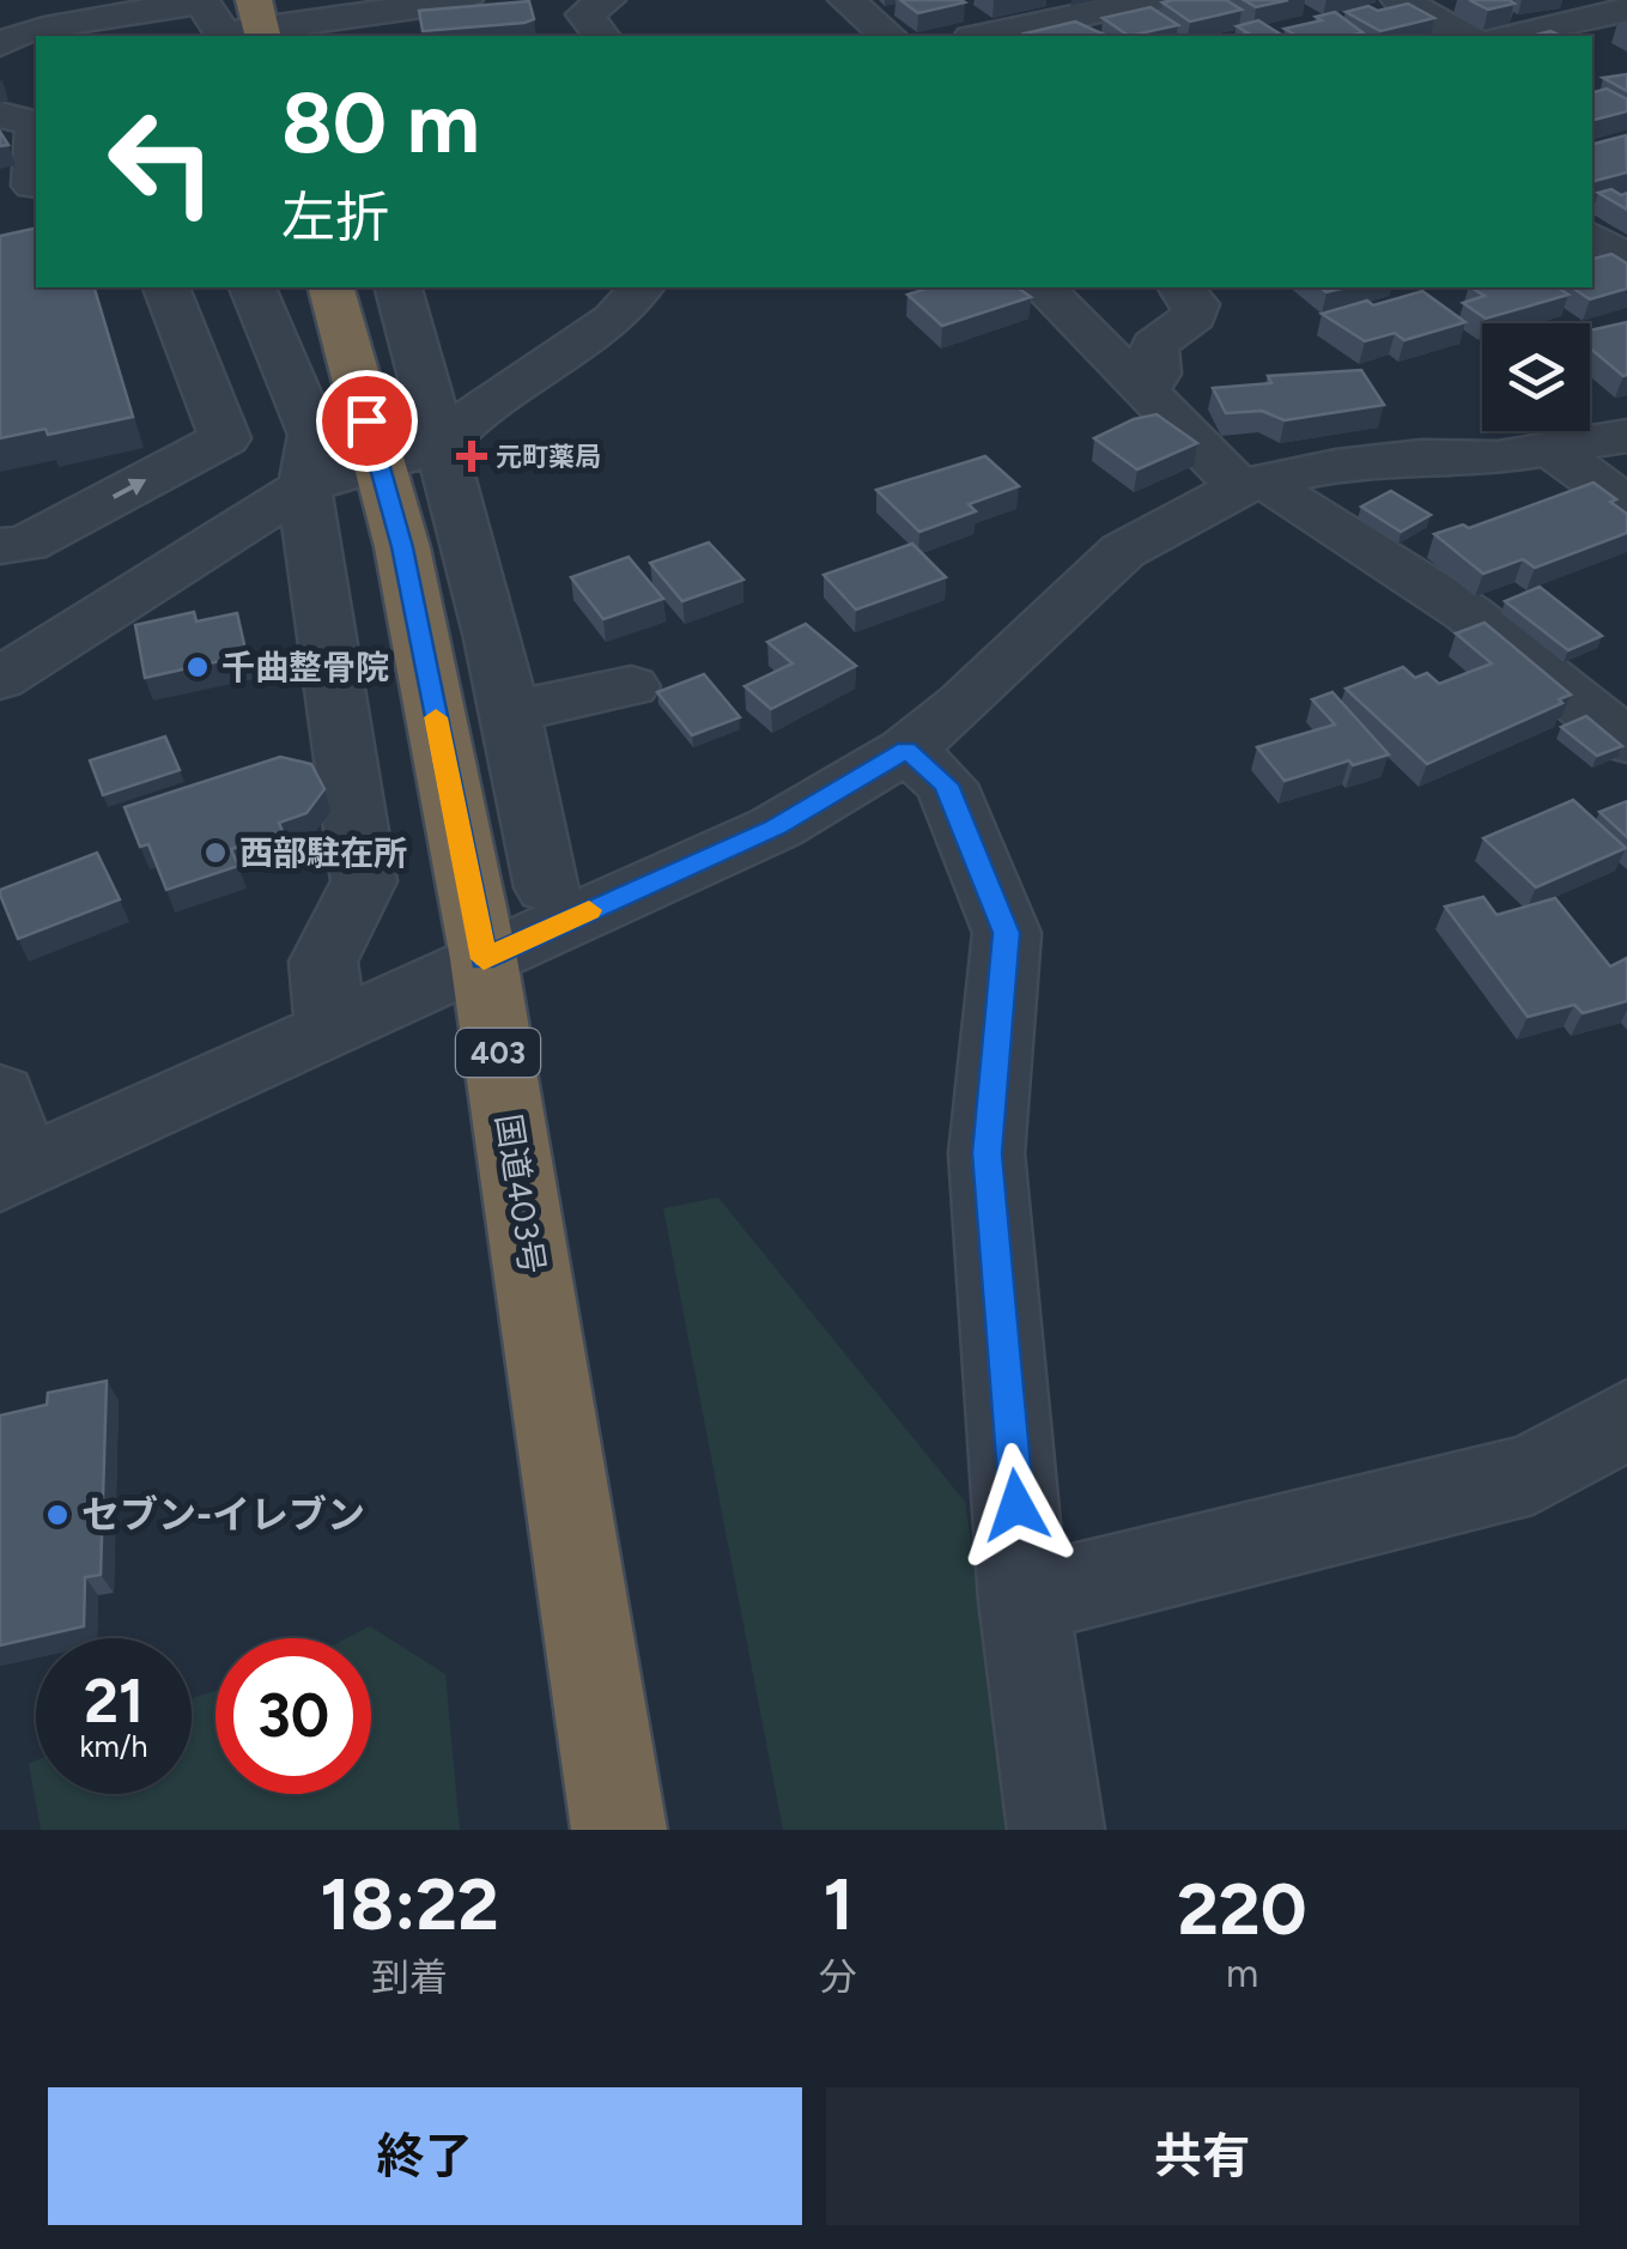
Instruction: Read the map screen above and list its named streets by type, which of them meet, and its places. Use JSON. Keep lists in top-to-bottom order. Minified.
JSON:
{"streets":{"highway":["403","国道403号"]},"places":{"health":["元町薬局"],"other":["千曲整骨院","西部駐在所","セブン-イレブン"]},"page":{"turn":["80 m","左折"],"speed":"21 km/h","limit":"30","eta":["18:22","到着","1","分","220","m"],"buttons":["終了","共有"]}}
